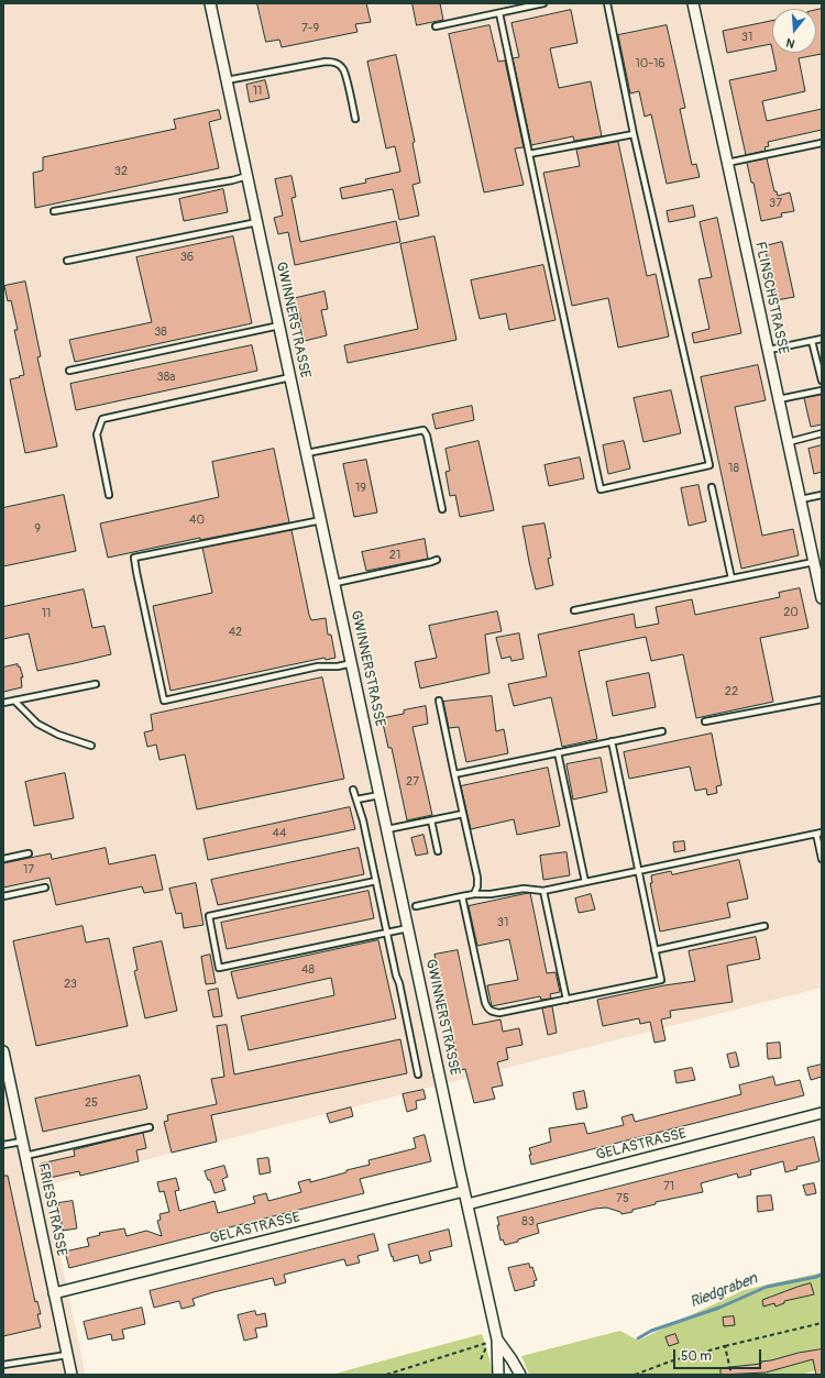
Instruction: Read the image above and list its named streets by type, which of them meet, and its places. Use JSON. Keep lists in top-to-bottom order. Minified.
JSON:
{"streets":{"street":["FLINSCHSTRASSE","GWINNERSTRASSE","GELASTRASSE","FRIESSTRASSE"]},"crossings":[["GWINNERSTRASSE","GELASTRASSE"],["GELASTRASSE","FRIESSTRASSE"]],"water":["Riedgraben"],"house_numbers":["7-9","31","10-16","11","32","37","36","38","38a","18","19","40","9","21","20","11","42","22","27","44","17","31","48","23","25","71","75","83"],"scale_bar":"50 m","north":"bottom"}
